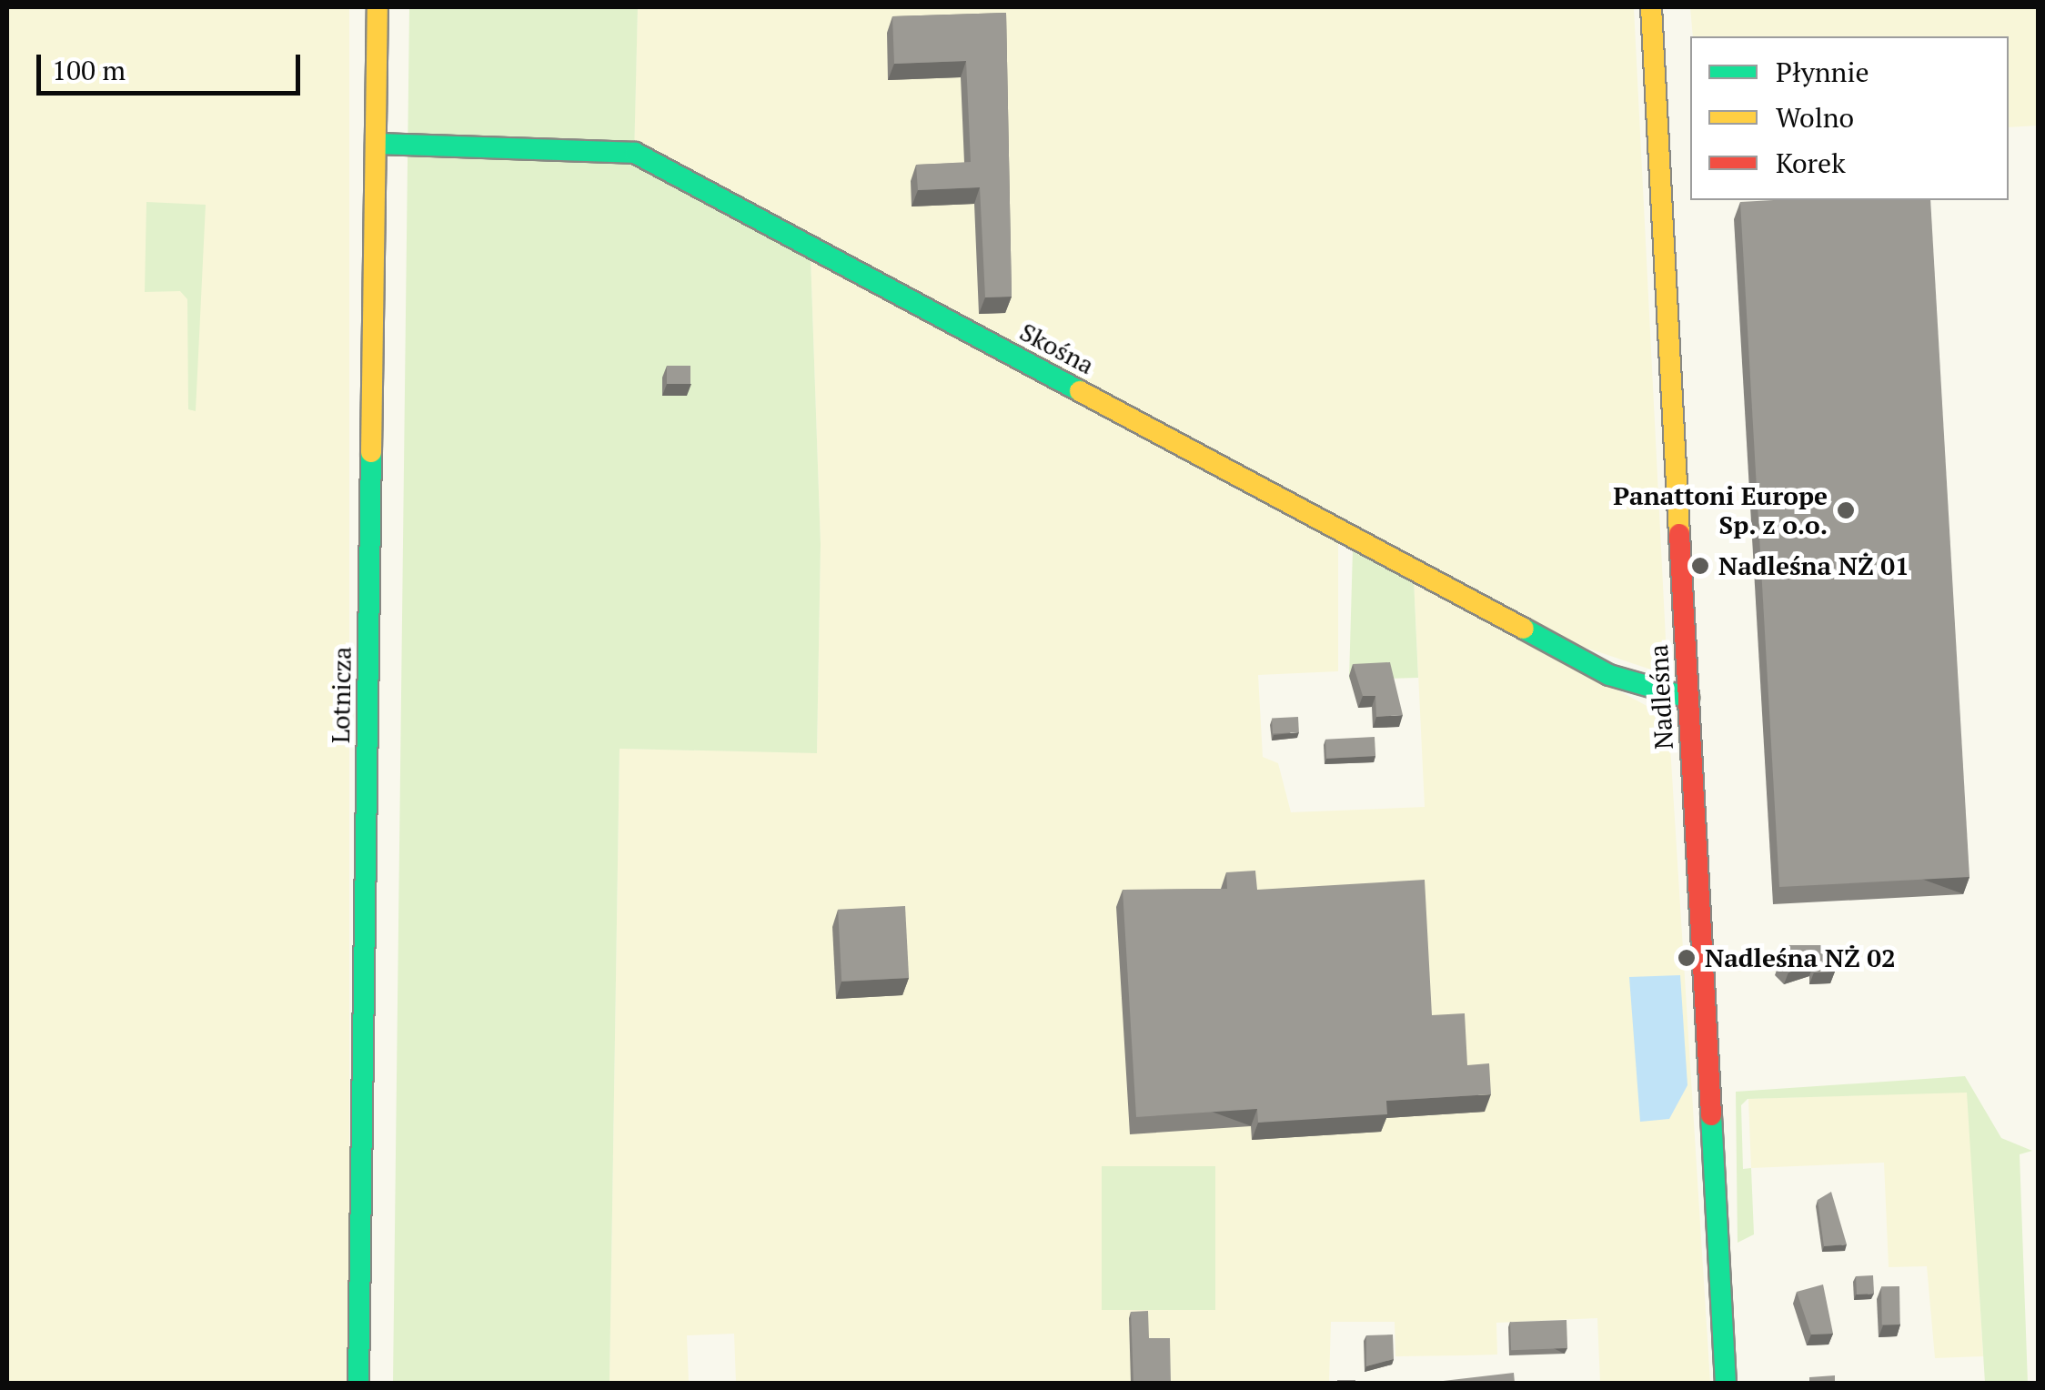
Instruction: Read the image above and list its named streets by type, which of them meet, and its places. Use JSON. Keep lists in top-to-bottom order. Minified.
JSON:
{"streets":{"street":["Skośna","Lotnicza","Nadleśna"]},"crossings":[["Skośna","Lotnicza"],["Skośna","Nadleśna"]],"places":["Panattoni Europe Sp. z o.o.","Nadleśna NŻ 01","Nadleśna NŻ 02"],"legend":["Płynnie","Wolno","Korek"],"scale_bar":"100 m"}
